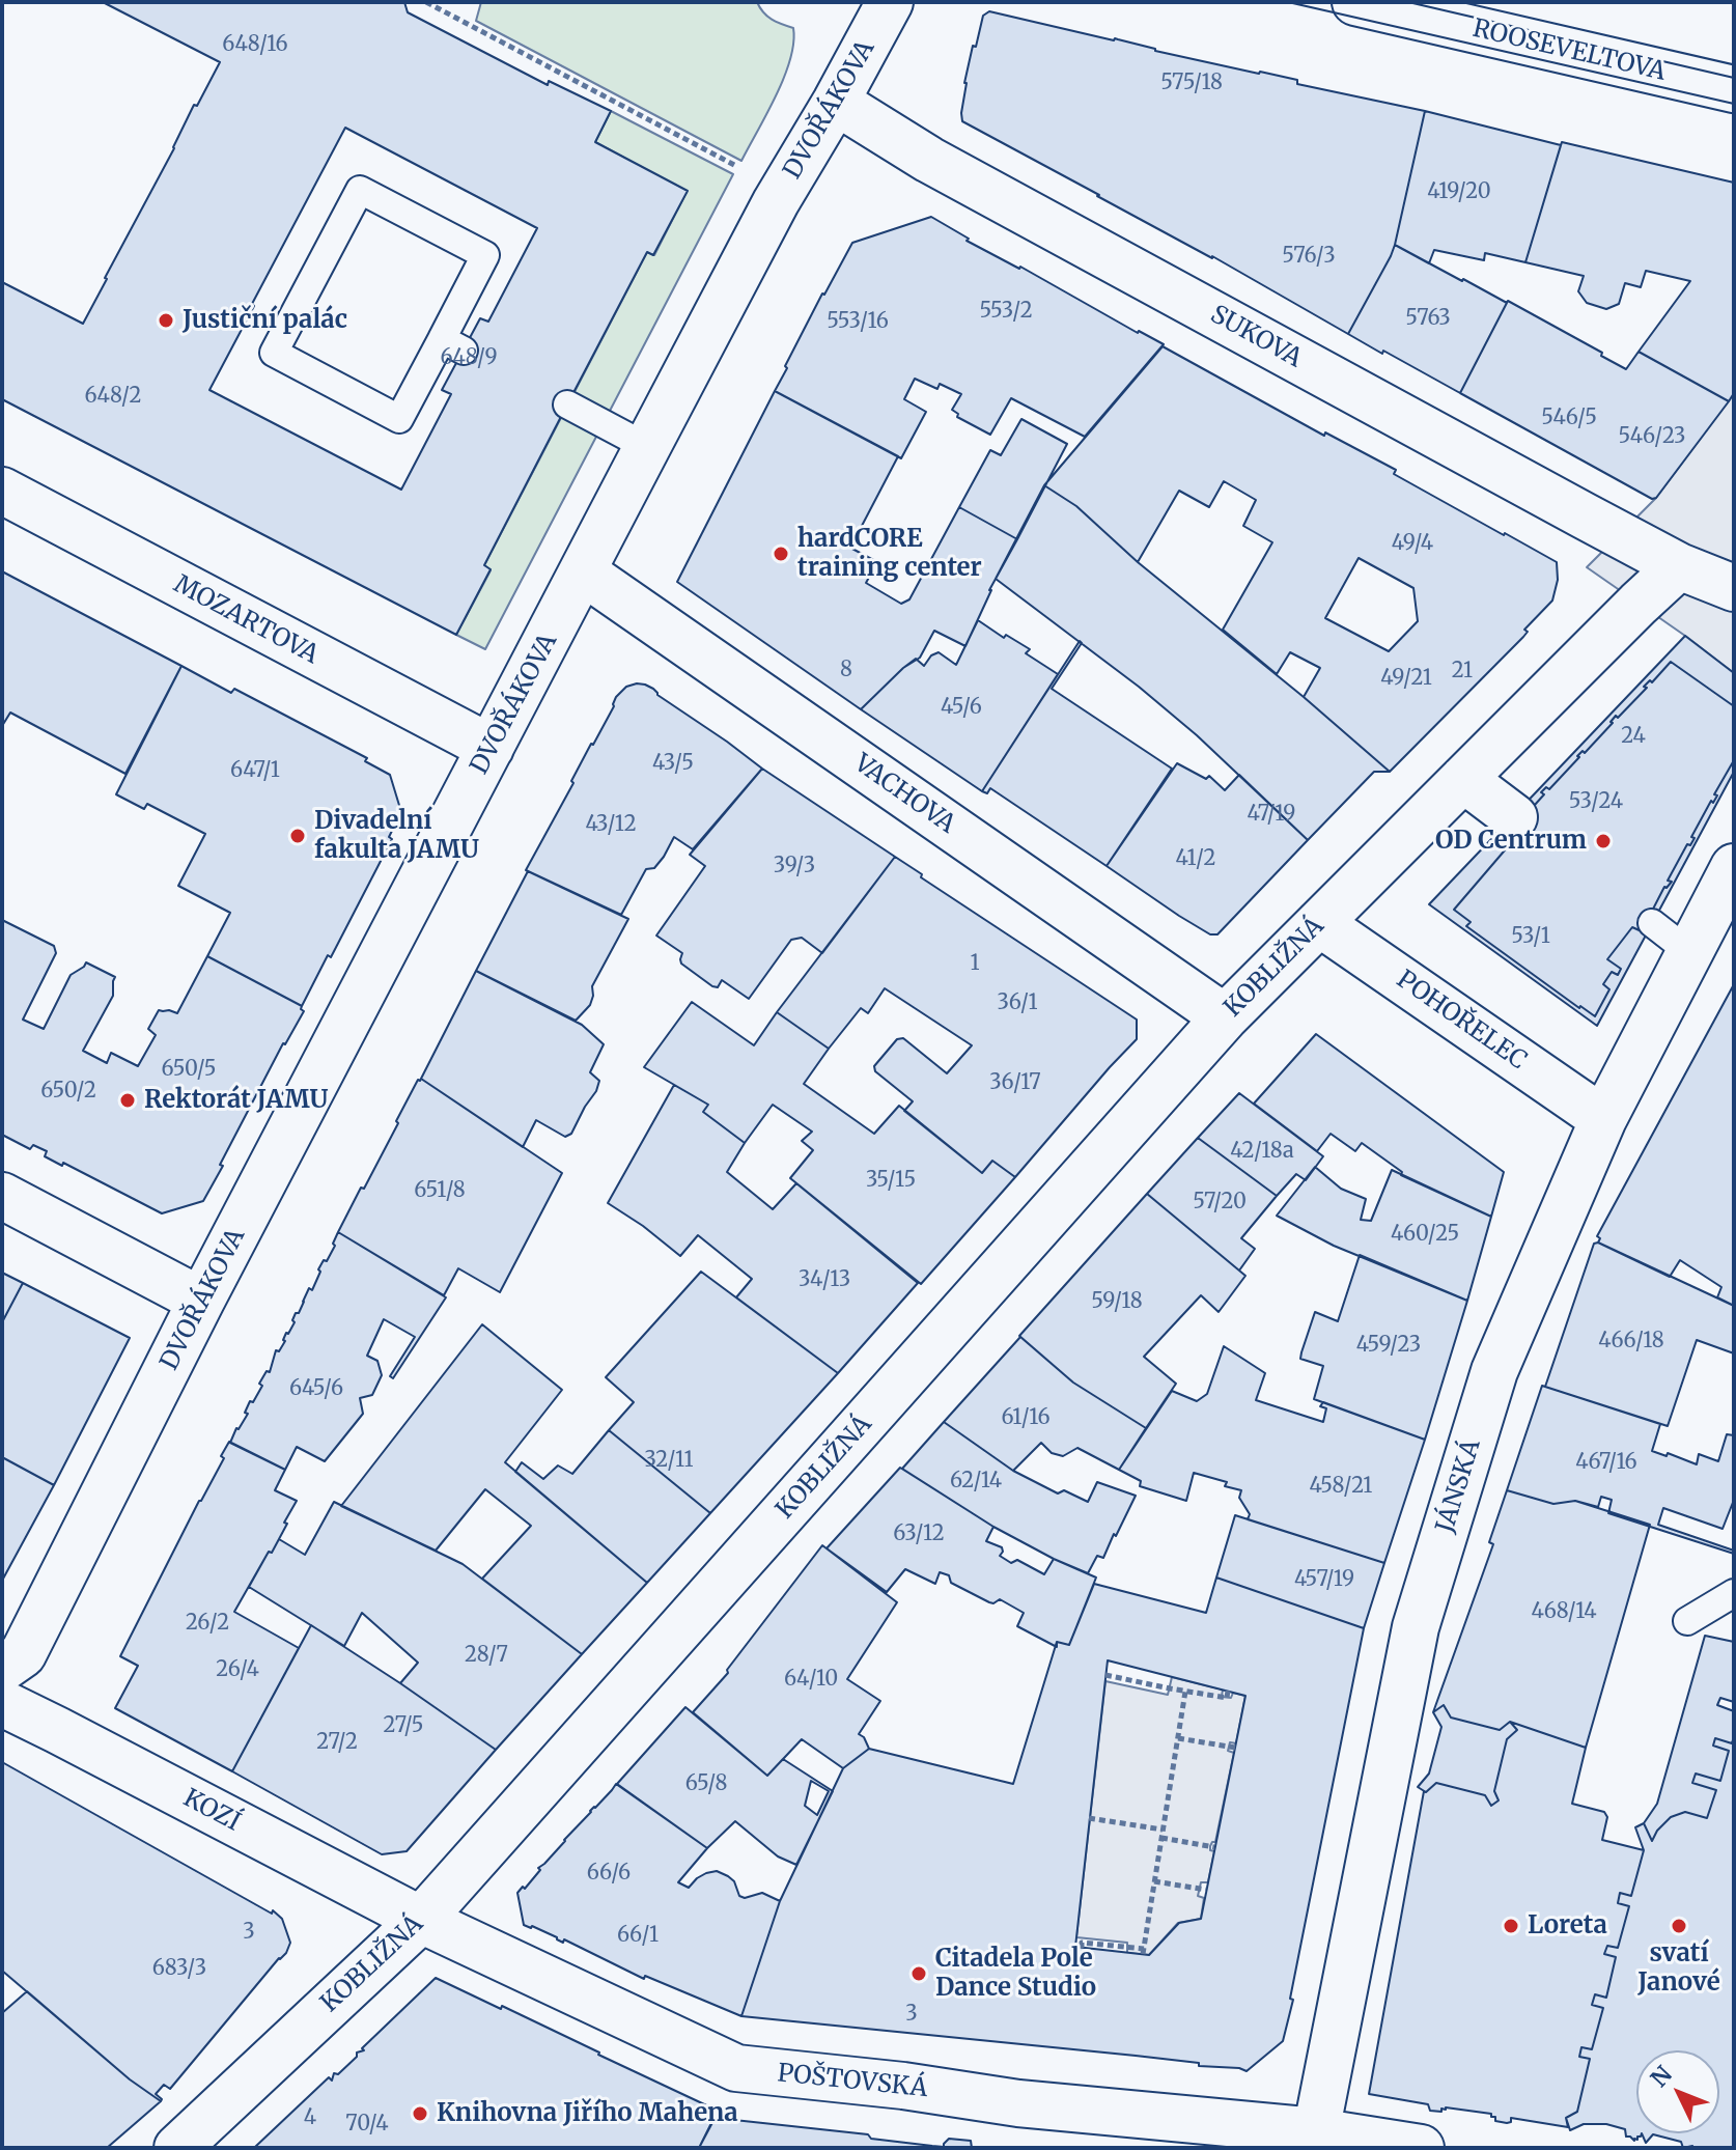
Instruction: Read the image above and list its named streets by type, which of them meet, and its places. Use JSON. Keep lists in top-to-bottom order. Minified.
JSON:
{"streets":{"street":["ROOSEVELTOVA","DVOŘÁKOVA","SUKOVA","MOZARTOVA","VACHOVA","KOBLIŽNÁ","POHOŘELEC","JÁNSKÁ","KOZÍ","POŠTOVSKÁ"]},"crossings":[["DVOŘÁKOVA","SUKOVA"],["DVOŘÁKOVA","MOZARTOVA"],["DVOŘÁKOVA","VACHOVA"],["SUKOVA","KOBLIŽNÁ"],["VACHOVA","KOBLIŽNÁ"],["KOBLIŽNÁ","POHOŘELEC"],["KOBLIŽNÁ","KOZÍ"],["KOBLIŽNÁ","POŠTOVSKÁ"],["POHOŘELEC","JÁNSKÁ"],["JÁNSKÁ","POŠTOVSKÁ"],["KOZÍ","POŠTOVSKÁ"]],"places":["Justiční palác","hardCORE training center","Divadelní fakulta JAMU","OD Centrum","Rektorát JAMU","Loreta","svatí Janové","Citadela Pole Dance Studio","Knihovna Jiřího Mahena"],"house_numbers":["648/16","575/18","419/20","576/3","553/2","5763","553/16","648/9","648/2","546/5","546/23","49/4","8","21","49/21","45/6","24","43/5","647/1","53/24","47/19","43/12","41/2","39/3","53/1","1","36/1","650/5","36/17","650/2","42/18a","35/15","651/8","57/20","460/25","34/13","59/18","466/18","459/23","645/6","61/16","32/11","467/16","62/14","458/21","63/12","457/19","468/14","26/2","28/7","26/4","64/10","27/5","27/2","65/8","66/6","3","66/1","683/3","3","4","70/4"],"north":"top left"}
